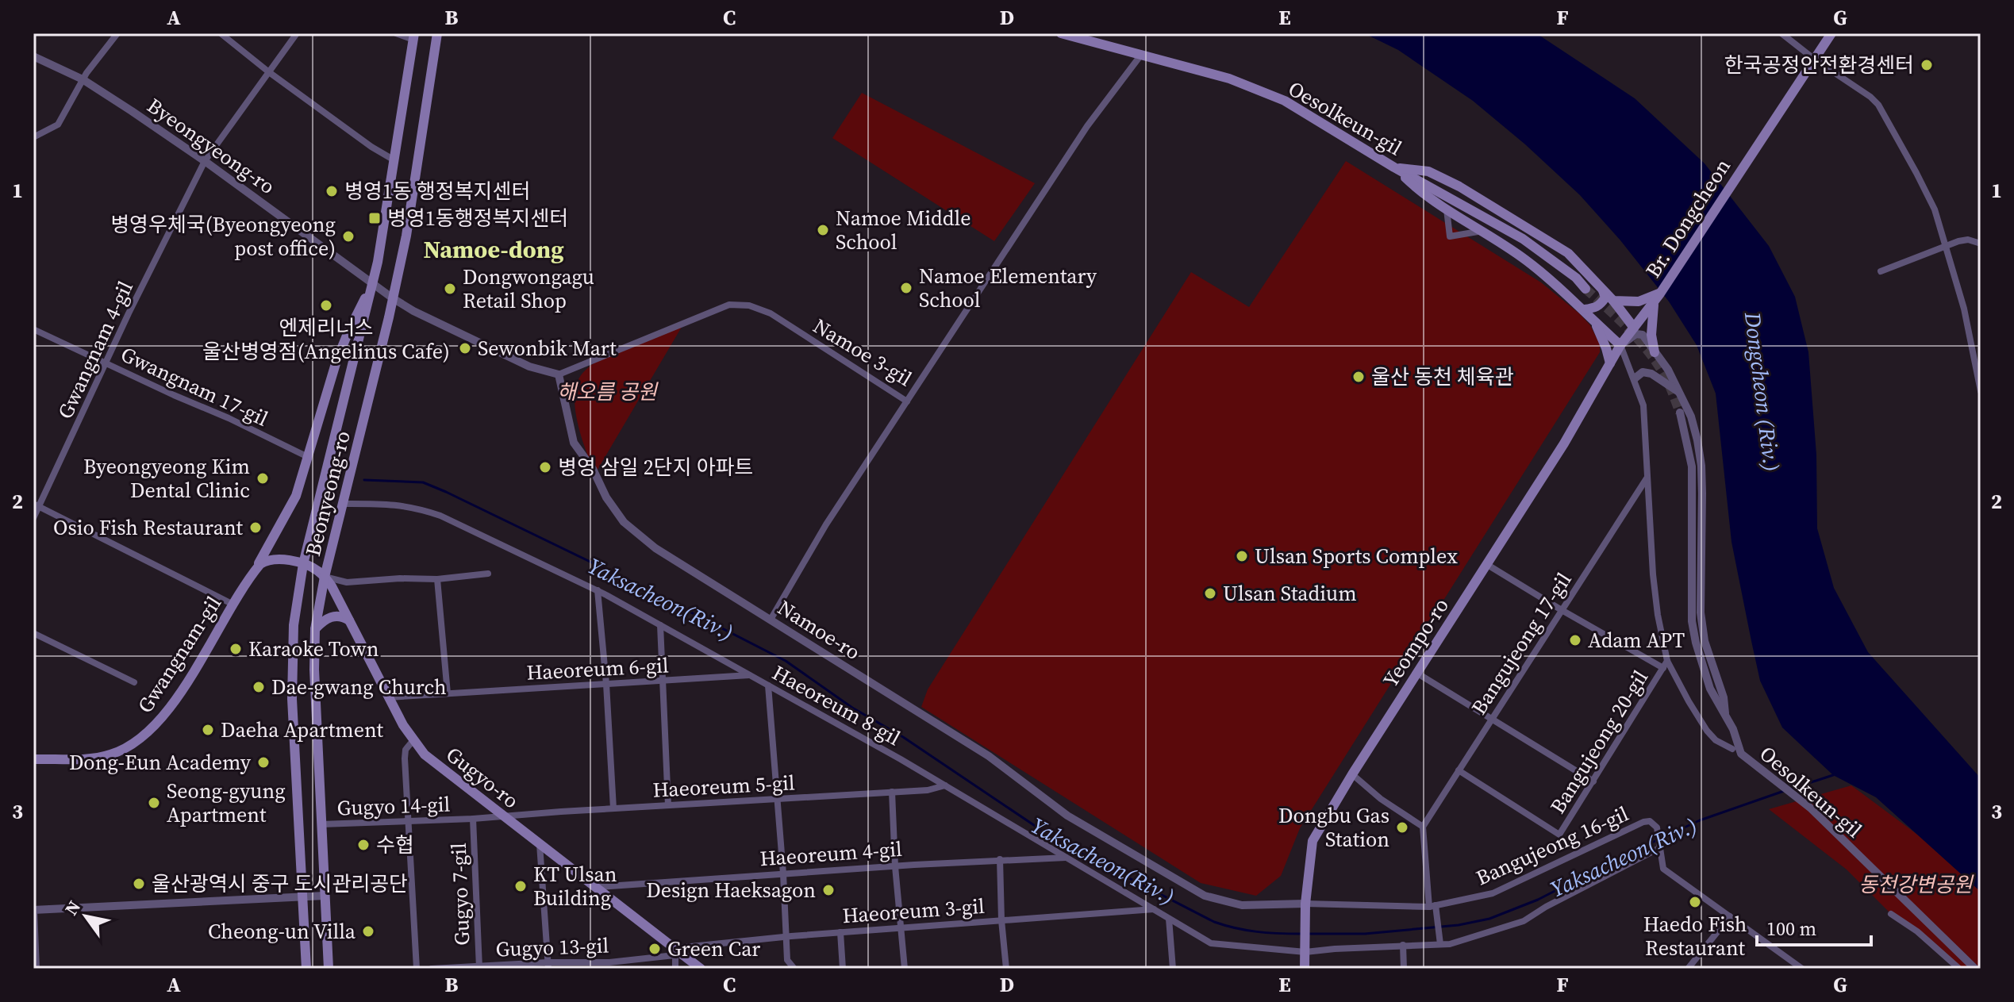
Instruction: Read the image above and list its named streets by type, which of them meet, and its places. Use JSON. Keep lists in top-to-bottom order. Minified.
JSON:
{"streets":{"main road":["Oesolkeun-gil","Br. Dongcheon","Beonyeong-ro","Yeompo-ro","Gwangnam-gil","Gugyo-ro"],"street":["Byeongyeong-ro","Gwangnam 4-gil","Namoe 3-gil","Gwangnam 17-gil","Namoe-ro","Bangujeong 17-gil","Haeoreum 6-gil","Haeoreum 8-gil","Bangujeong 20-gil","Haeoreum 5-gil","Gugyo 14-gil","Bangujeong 16-gil","Haeoreum 4-gil","Gugyo 7-gil","Haeoreum 3-gil","Gugyo 13-gil"]},"crossings":[["Oesolkeun-gil","Namoe 3-gil"],["Byeongyeong-ro","Gwangnam 4-gil"],["Byeongyeong-ro","Beonyeong-ro"],["Byeongyeong-ro","Gwangnam-gil"],["Br. Dongcheon","Yeompo-ro"],["Gwangnam 4-gil","Gwangnam 17-gil"],["Namoe 3-gil","Namoe-ro"],["Gwangnam 17-gil","Gwangnam-gil"],["Beonyeong-ro","Gwangnam-gil"],["Beonyeong-ro","Haeoreum 8-gil"],["Beonyeong-ro","Gugyo-ro"],["Beonyeong-ro","Gugyo 14-gil"],["Namoe-ro","Yeompo-ro"],["Namoe-ro","Bangujeong 16-gil"],["Yeompo-ro","Haeoreum 8-gil"],["Yeompo-ro","Bangujeong 20-gil"],["Yeompo-ro","Bangujeong 16-gil"],["Bangujeong 17-gil","Bangujeong 20-gil"],["Haeoreum 6-gil","Haeoreum 8-gil"],["Haeoreum 6-gil","Gugyo-ro"],["Haeoreum 8-gil","Haeoreum 5-gil"],["Haeoreum 8-gil","Haeoreum 4-gil"],["Haeoreum 8-gil","Haeoreum 3-gil"],["Gugyo-ro","Haeoreum 5-gil"],["Gugyo-ro","Gugyo 14-gil"],["Gugyo-ro","Haeoreum 4-gil"],["Gugyo-ro","Haeoreum 3-gil"],["Gugyo-ro","Gugyo 13-gil"],["Haeoreum 5-gil","Gugyo 14-gil"],["Gugyo 14-gil","Gugyo 7-gil"],["Gugyo 7-gil","Gugyo 13-gil"],["Haeoreum 3-gil","Gugyo 13-gil"]],"districts":["Namoe-dong"],"water":["Dongcheon (Riv.)","Yaksacheon(Riv.)"],"parks":["해오름 공원","동천강변공원"],"places":{"other":["한국공정안전환경센터","병영1동 행정복지센터","Namoe Middle School","병영우체국(Byeongyeong post office)","Namoe Elementary School","Dongwongagu Retail Shop","엔제리너스 울산병영점(Angelinus Cafe)","Sewonbik Mart","울산 동천 체육관","병영 삼일 2단지 아파트","Byeongyeong Kim Dental Clinic","Osio Fish Restaurant","Ulsan Sports Complex","Ulsan Stadium","Adam APT","Karaoke Town","Dae-gwang Church","Daeha Apartment","Dong-Eun Academy","Seong-gyung Apartment","Dongbu Gas Station","수협","울산광역시 중구 도시관리공단","KT Ulsan Building","Design Haeksagon","Haedo Fish Restaurant","Cheong-un Villa","Green Car"],"transit":["병영1동행정복지센터"]},"scale_bar":"100 m","north":"top left","grid":{"columns":["A","B","C","D","E","F","G"],"rows":["1","2","3"]}}
